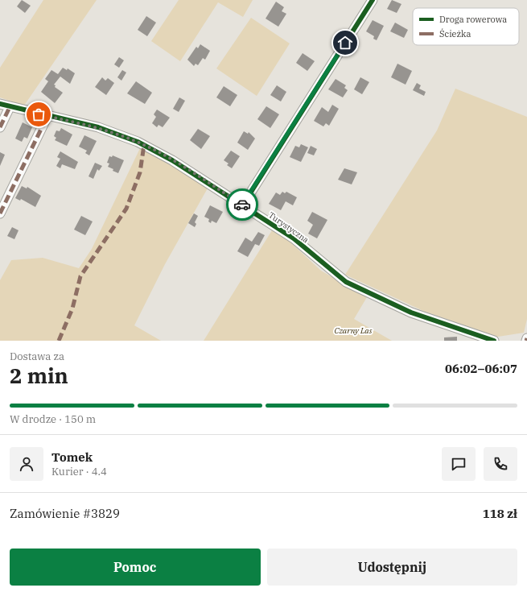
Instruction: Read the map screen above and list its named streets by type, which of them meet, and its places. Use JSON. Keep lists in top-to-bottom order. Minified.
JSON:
{"streets":{"street":["Turystyczna"]},"parks":["Czarny Las"],"legend":["Droga rowerowa","Ścieżka"],"page":{"heading":["2 min","Dostawa za","06:02–06:07"],"panel":["Tomek","Kurier · 4.4","Zamówienie #3829","118 zł"],"bar":"W drodze · 150 m","buttons":["Pomoc","Udostępnij"]}}
